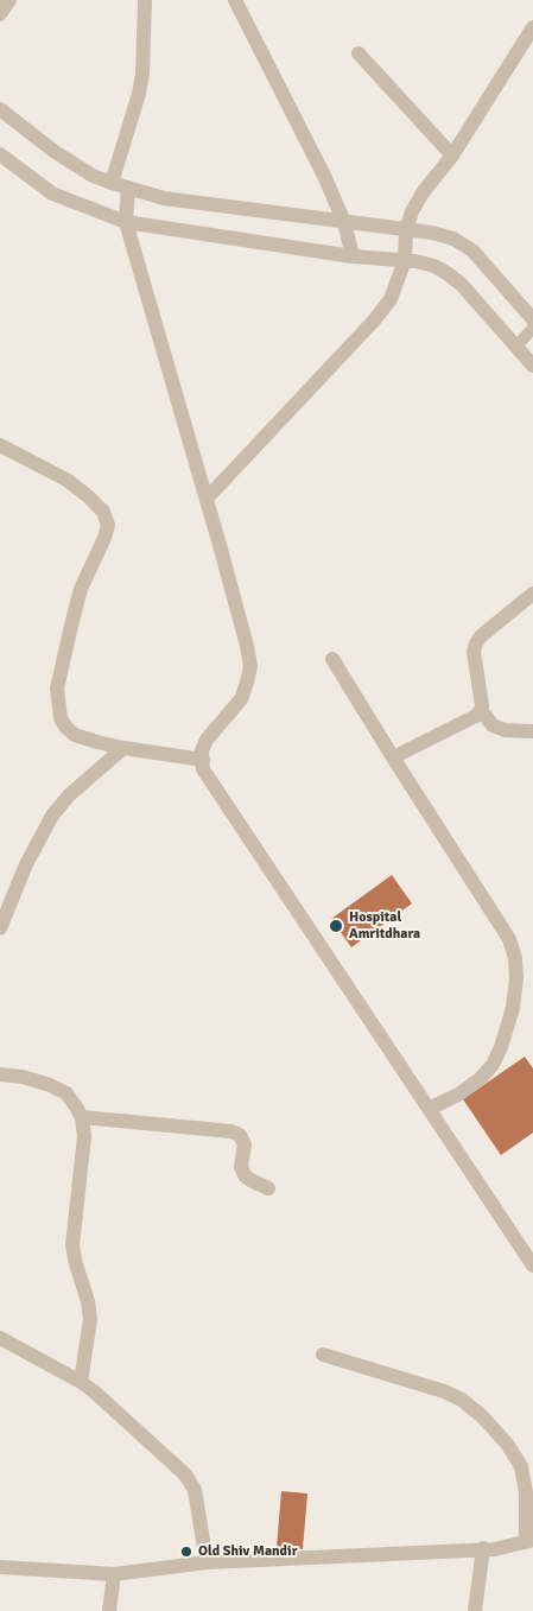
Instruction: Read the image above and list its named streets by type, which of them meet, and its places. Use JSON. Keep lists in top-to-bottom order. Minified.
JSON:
{"places":["Hospital Amritdhara","Old Shiv Mandir"]}
